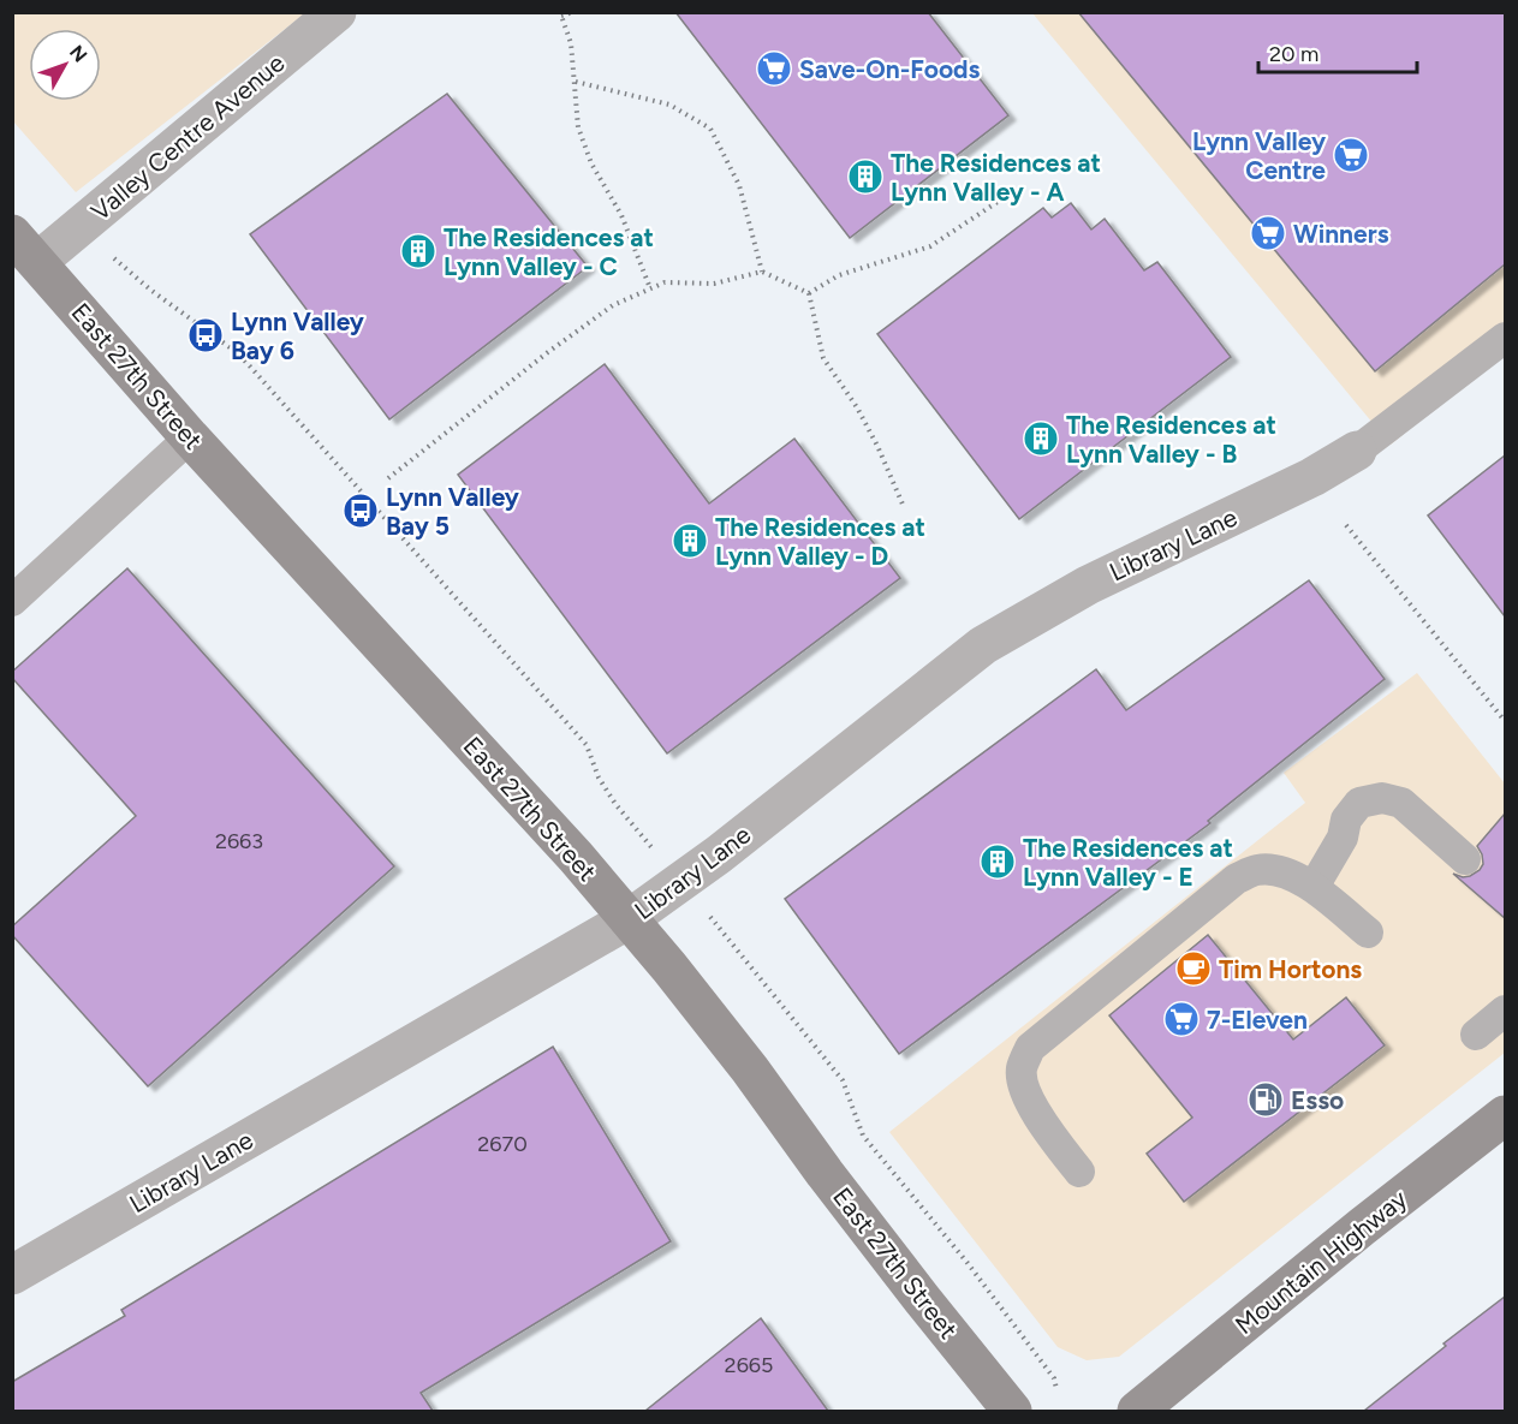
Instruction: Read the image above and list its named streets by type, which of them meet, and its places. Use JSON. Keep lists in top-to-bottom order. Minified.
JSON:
{"streets":{"street":["Valley Centre Avenue","East 27th Street","Library Lane","Mountain Highway"]},"crossings":[["Valley Centre Avenue","East 27th Street"],["East 27th Street","Library Lane"]],"places":{"supermarket":["Save-On-Foods","Lynn Valley Centre","Winners","7-Eleven"],"building":["The Residences at Lynn Valley - A","The Residences at Lynn Valley - C","The Residences at Lynn Valley - B","The Residences at Lynn Valley - D","The Residences at Lynn Valley - E"],"bus stop":["Lynn Valley Bay 6","Lynn Valley Bay 5"],"cafe":["Tim Hortons"],"fuel station":["Esso"]},"house_numbers":["2663","2670","2665"],"scale_bar":"20 m","north":"top right"}
